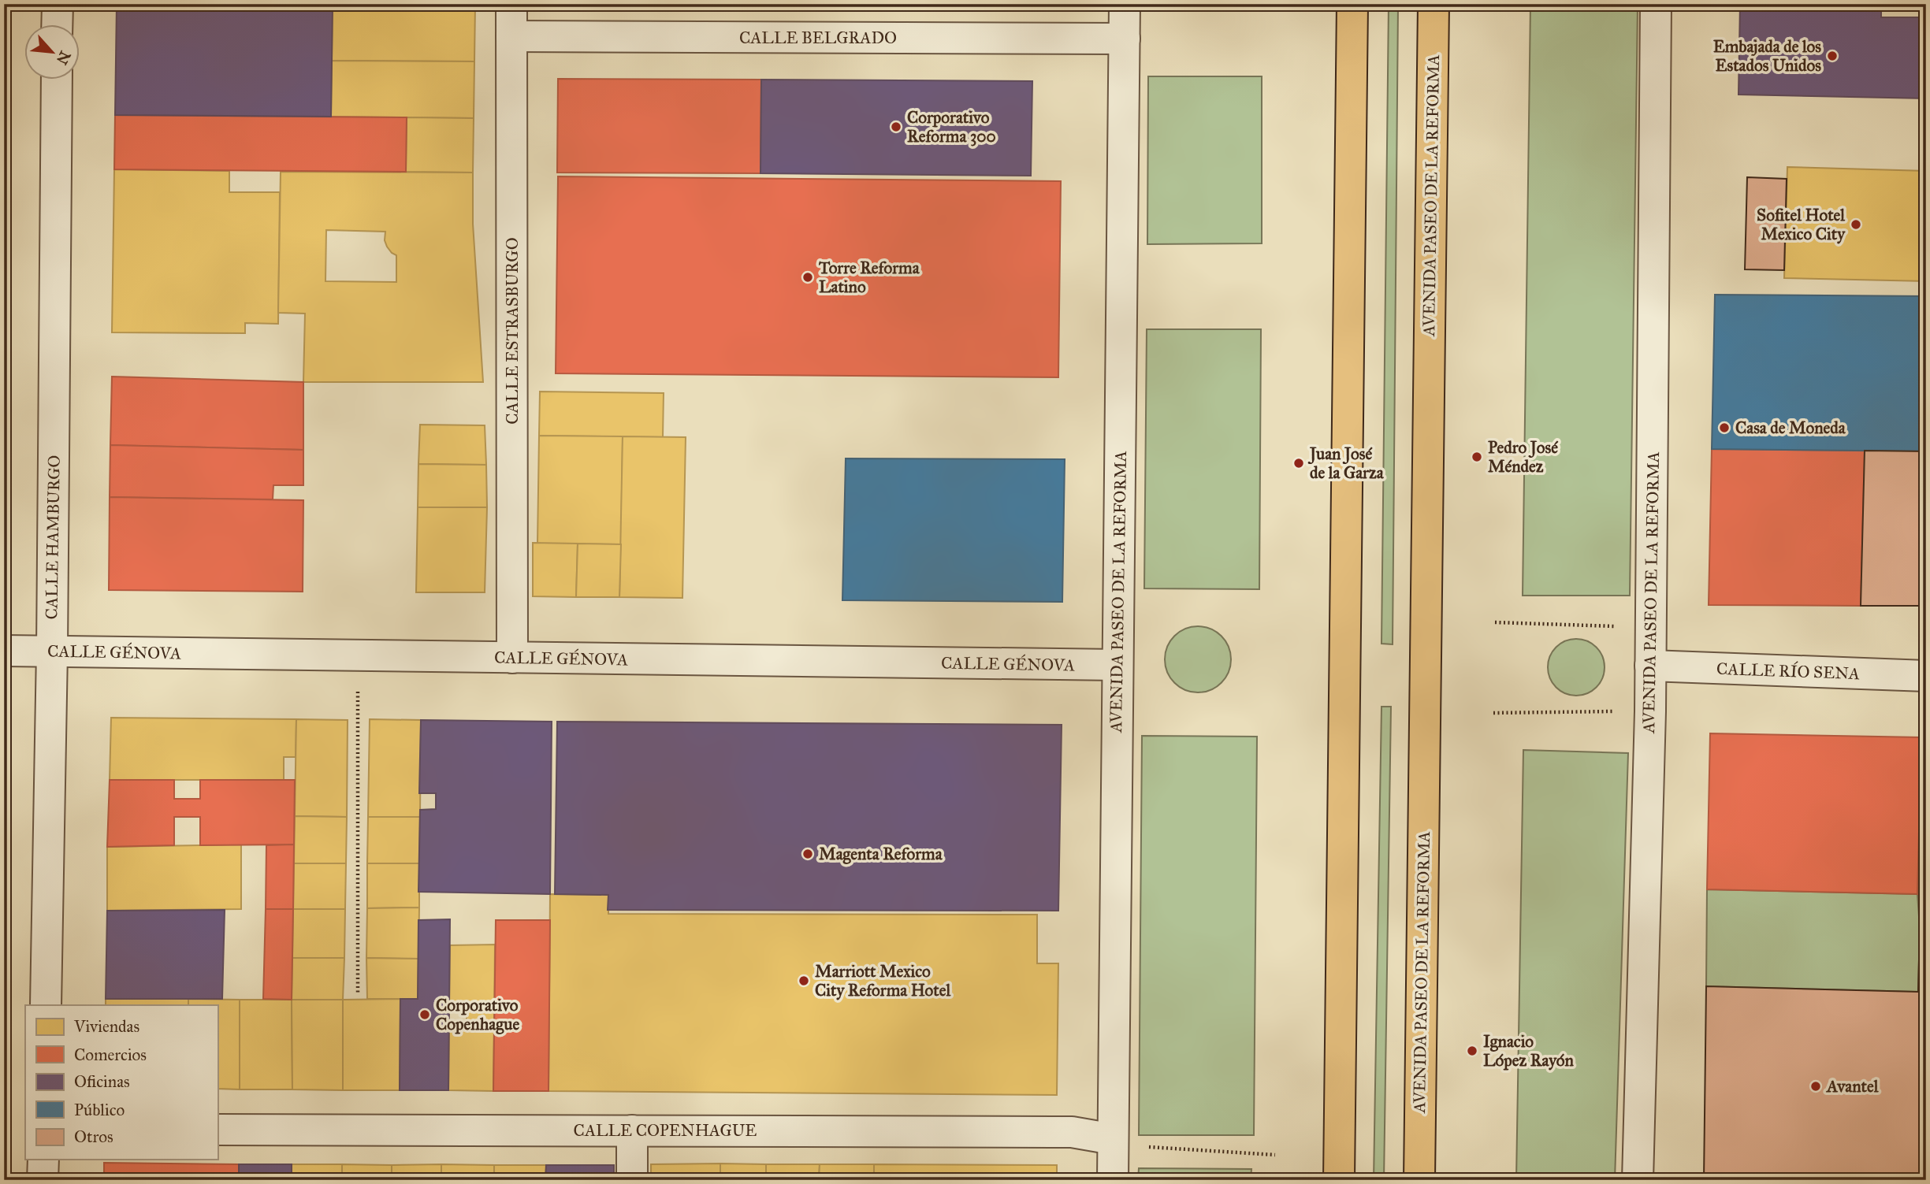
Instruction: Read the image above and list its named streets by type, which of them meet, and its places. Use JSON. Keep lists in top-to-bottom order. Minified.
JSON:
{"streets":{"main road":["AVENIDA PASEO DE LA REFORMA"],"street":["CALLE BELGRADO","CALLE ESTRASBURGO","CALLE HAMBURGO","CALLE GÉNOVA","CALLE RÍO SENA","CALLE COPENHAGUE"]},"crossings":[["CALLE BELGRADO","AVENIDA PASEO DE LA REFORMA"],["CALLE BELGRADO","CALLE ESTRASBURGO"],["AVENIDA PASEO DE LA REFORMA","CALLE GÉNOVA"],["AVENIDA PASEO DE LA REFORMA","CALLE RÍO SENA"],["AVENIDA PASEO DE LA REFORMA","CALLE COPENHAGUE"],["CALLE ESTRASBURGO","CALLE GÉNOVA"],["CALLE HAMBURGO","CALLE GÉNOVA"]],"places":["Embajada de los Estados Unidos","Corporativo Reforma 300","Sofitel Hotel Mexico City","Torre Reforma Latino","Casa de Moneda","Pedro José Méndez","Juan José de la Garza","Magenta Reforma","Marriott Mexico City Reforma Hotel","Corporativo Copenhague","Ignacio López Rayón","Avantel"],"legend":["Viviendas","Comercios","Oficinas","Público","Otros"],"north":"bottom right"}
